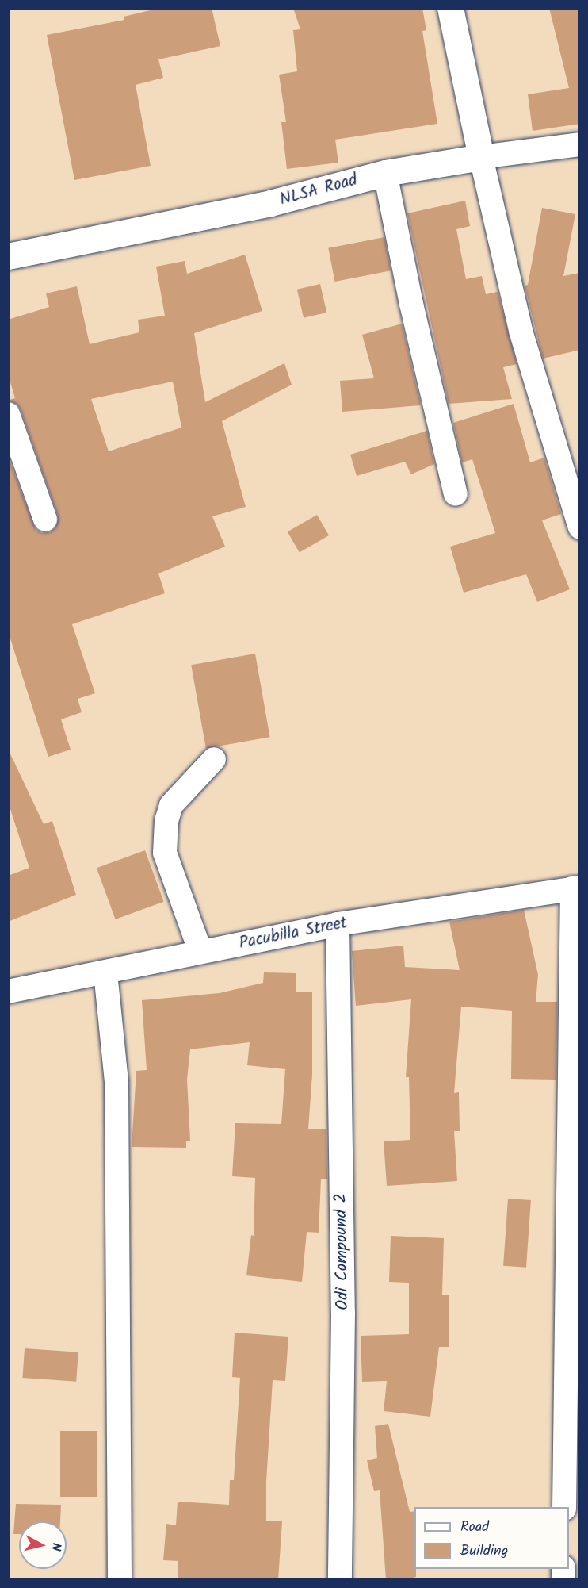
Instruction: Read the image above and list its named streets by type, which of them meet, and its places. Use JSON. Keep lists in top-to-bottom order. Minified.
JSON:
{"streets":{"main road":["NLSA Road"],"street":["Pacubilla Street","Odi Compound 2"]},"crossings":[["Pacubilla Street","Odi Compound 2"]],"legend":["Road","Building"],"north":"right"}
